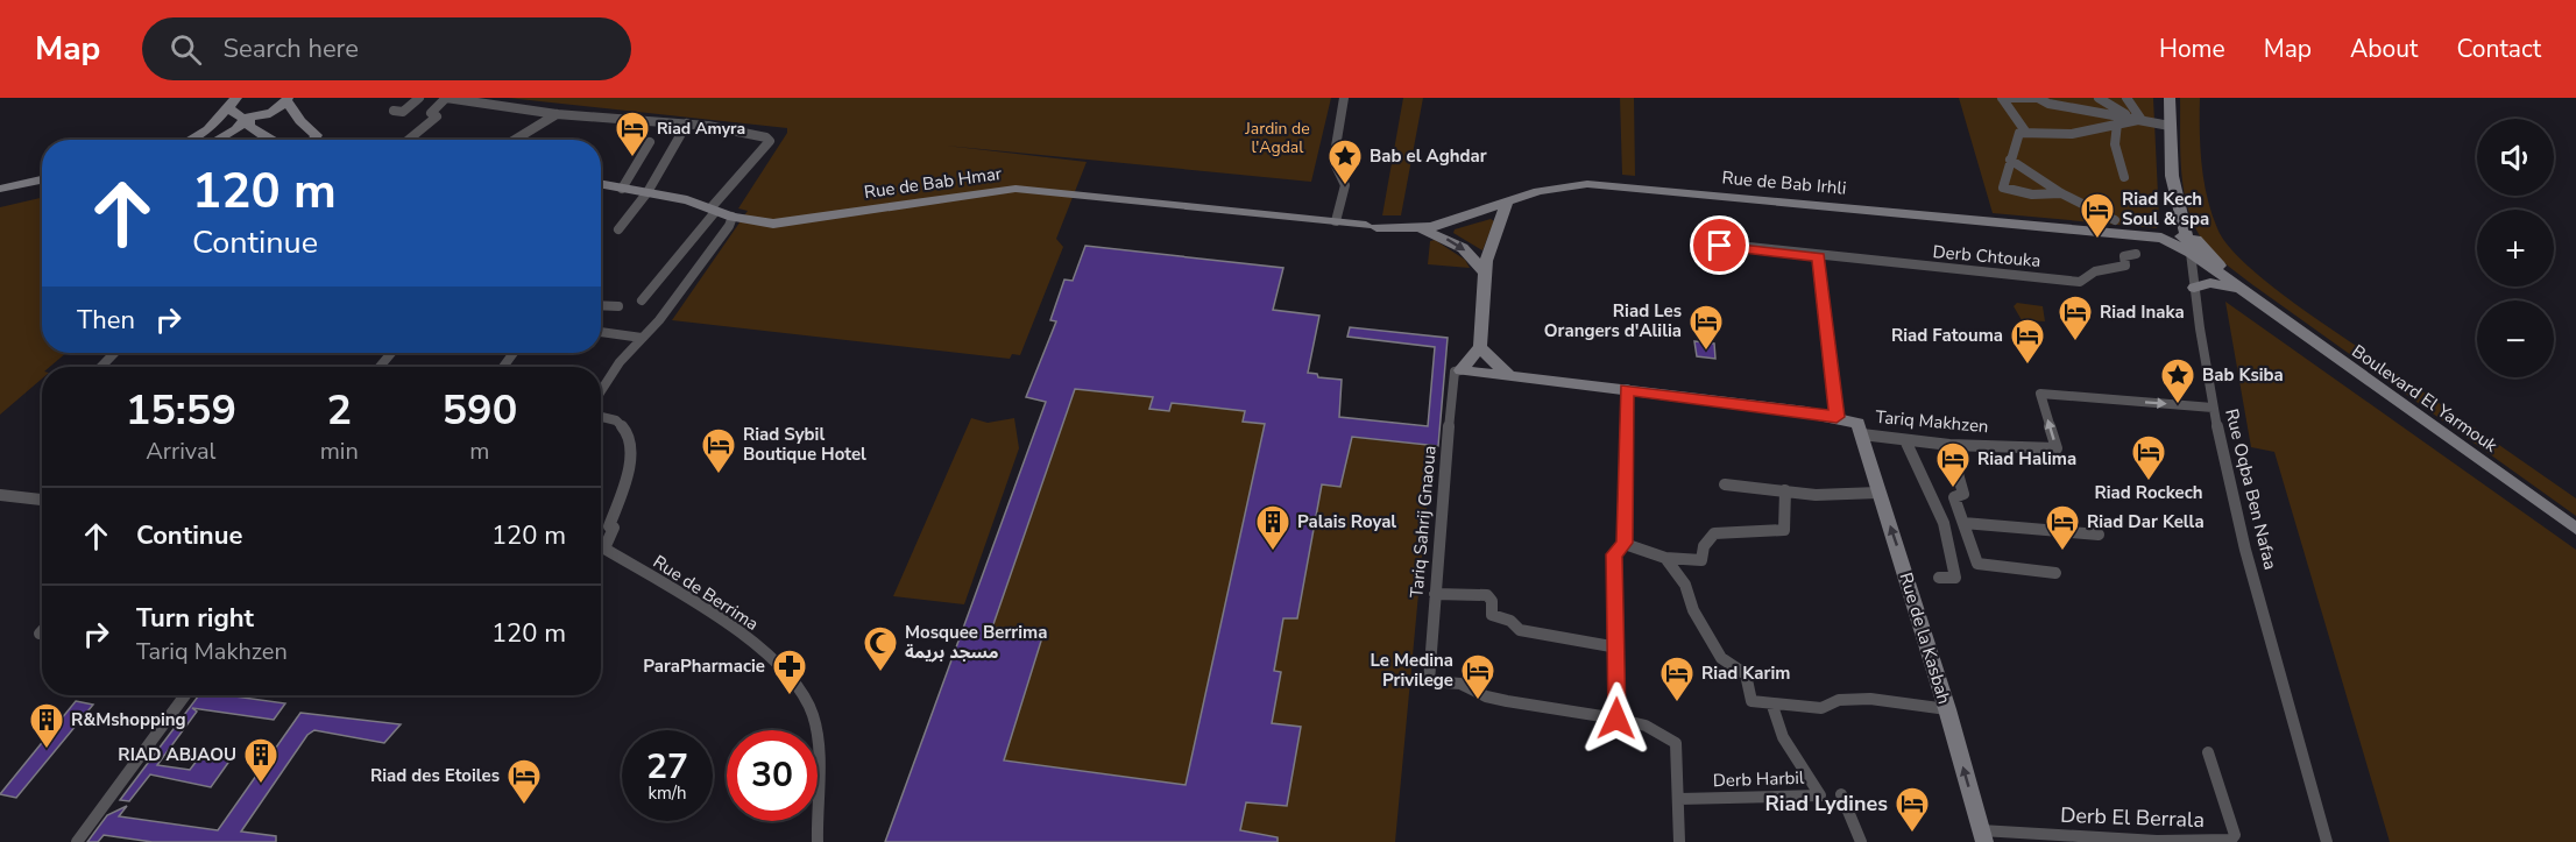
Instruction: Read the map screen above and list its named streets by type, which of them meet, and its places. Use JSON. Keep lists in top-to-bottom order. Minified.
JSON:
{"streets":{"main road":["Rue de Bab Hmar","Rue de Bab Irhli","Boulevard El Yarmouk","Tariq Makhzen","Rue Oqba Ben Nafaa","Rue de la Kasbah"],"street":["Derb Chtouka","Tariq Sahrij Gnaoua","Rue de Berrima","Derb Harbil","Derb El Berrala"]},"crossings":[["Rue de Bab Hmar","Rue de Bab Irhli"],["Rue de Bab Irhli","Boulevard El Yarmouk"],["Rue de Bab Irhli","Rue Oqba Ben Nafaa"],["Boulevard El Yarmouk","Rue Oqba Ben Nafaa"],["Tariq Makhzen","Rue Oqba Ben Nafaa"],["Tariq Makhzen","Tariq Sahrij Gnaoua"],["Tariq Makhzen","Rue de la Kasbah"],["Rue de la Kasbah","Derb El Berrala"]],"one_way":["Rue de la Kasbah"],"parks":["Jardin de l'Agdal"],"places":{"hotel":["Riad Amyra","Riad Kech Soul & spa","Riad Inaka","Riad Les Orangers d'Alilia","Riad Fatouma","Riad Sybil Boutique Hotel","Riad Rockech","Riad Halima","Riad Dar Kella","Le Medina Privilege","Riad Karim","Riad des Etoiles","Riad Lydines"],"place":["Bab el Aghdar","Bab Ksiba"],"building":["Palais Royal","R&Mshopping","RIAD ABJAOU"],"mosque":["Mosquee Berrima مسجد بريمة"],"pharmacy":["ParaPharmacie"]},"page":{"header":"Map","search":"Search here","nav":["Home","Map","About","Contact"],"map_buttons":["+","−"],"turn":["120 m","Continue"],"then":"Then","eta":["15:59","Arrival","2","min","590","m"],"list":[{"name":"Continue","value":"120 m"},{"name":"Turn right","note":"Tariq Makhzen","value":"120 m"}],"speed":"27 km/h","limit":"30"}}
